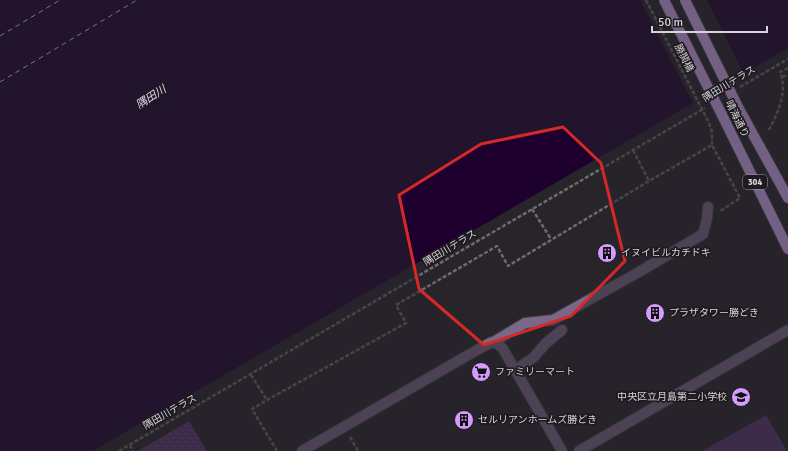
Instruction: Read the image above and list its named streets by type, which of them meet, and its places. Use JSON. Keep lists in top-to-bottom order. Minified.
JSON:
{"streets":{"main road":["晴海通り","304"],"path":["勝鬨橋","隅田川テラス"]},"water":["隅田川"],"places":{"building":["イヌイビルカチドキ","プラザタワー勝どき","セルリアンホームズ勝どき"],"supermarket":["ファミリーマート"],"school or university":["中央区立月島第二小学校"]},"scale_bar":"50 m"}
